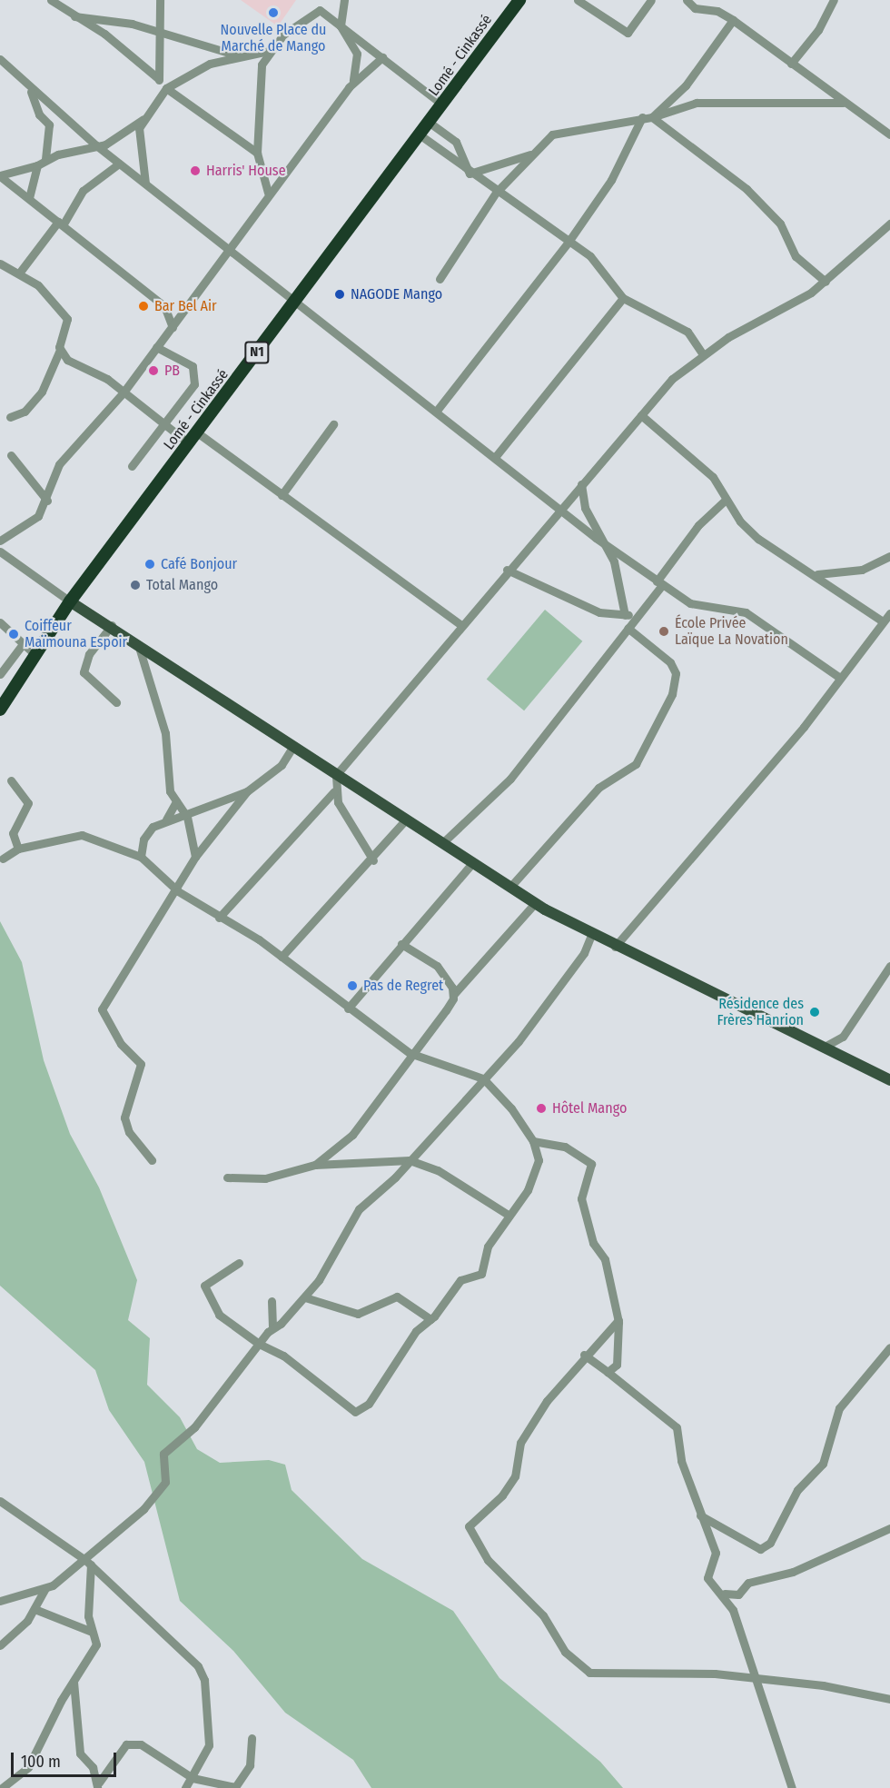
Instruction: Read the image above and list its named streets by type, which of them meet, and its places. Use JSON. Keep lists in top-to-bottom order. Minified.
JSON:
{"streets":{"highway":["Lomé - Cinkassé","N1"]},"places":["Nouvelle Place du Marché de Mango","Harris' House","NAGODE Mango","Bar Bel Air","PB","Café Bonjour","Total Mango","École Privée Laïque La Novation","Coiffeur Maïmouna Espoir","Pas de Regret","Résidence des Frères Hanrion","Hôtel Mango"],"scale_bar":"100 m"}
